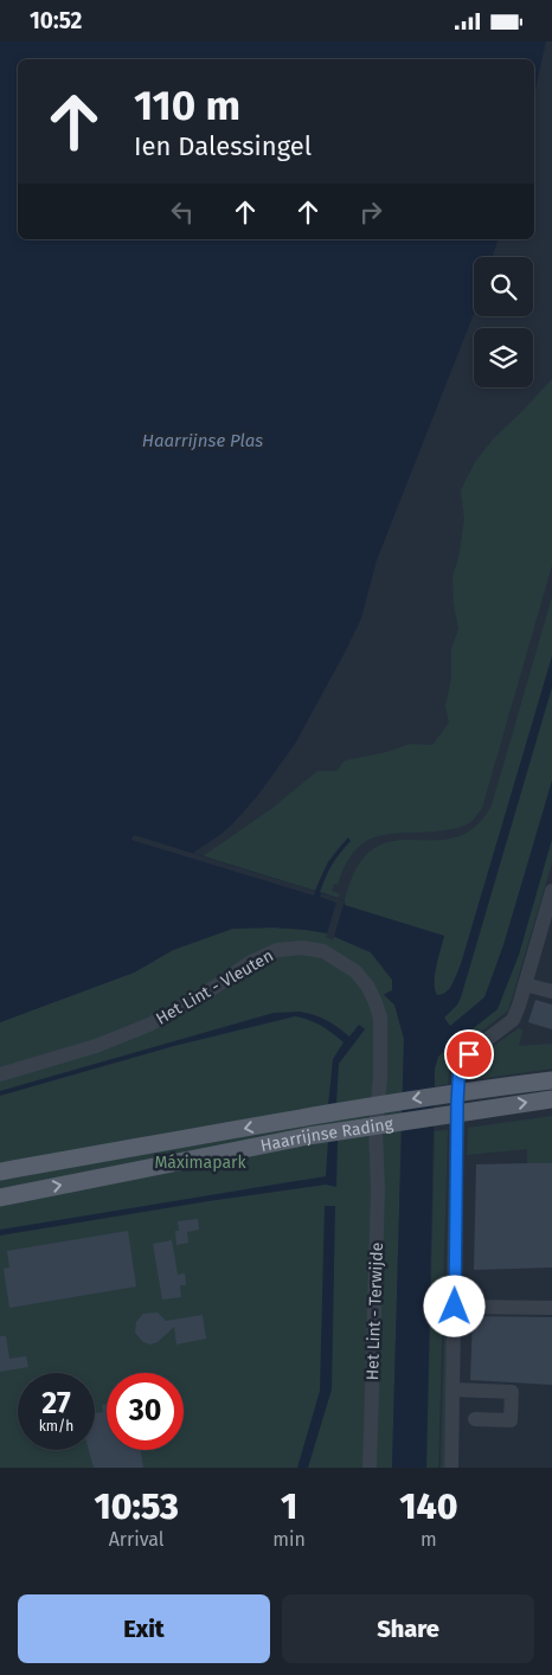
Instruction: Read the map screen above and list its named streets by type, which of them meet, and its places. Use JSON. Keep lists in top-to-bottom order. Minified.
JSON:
{"streets":{"main road":["Haarrijnse Rading"],"street":["Het Lint - Vleuten","Het Lint - Terwijde"]},"crossings":[["Het Lint - Vleuten","Het Lint - Terwijde"]],"water":["Haarrijnse Plas"],"parks":["Máximapark"],"page":{"status":"10:52","turn":["110 m","Ien Dalessingel"],"speed":"27 km/h","limit":"30","eta":["10:53","Arrival","1","min","140","m"],"buttons":["Exit","Share"]}}
